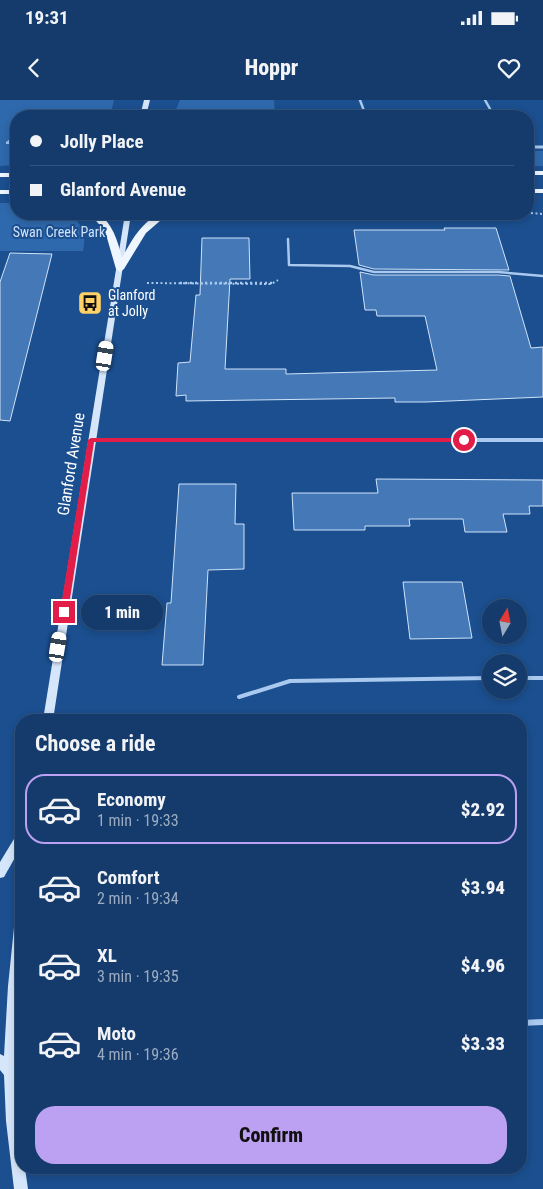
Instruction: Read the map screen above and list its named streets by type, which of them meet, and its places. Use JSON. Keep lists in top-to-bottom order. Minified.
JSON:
{"streets":{"main road":["Glanford Avenue"]},"parks":["Swan Creek Park"],"places":{"bus stop":["Glanford at Jolly"]},"north":"top","page":{"status":"19:31","header":"Hoppr","banner":["Jolly Place","Glanford Avenue"],"bubble":"1 min","heading":"Choose a ride","list":[{"name":"Economy","note":"1 min · 19:33","value":"$2.92"},{"name":"Comfort","note":"2 min · 19:34","value":"$3.94"},{"name":"XL","note":"3 min · 19:35","value":"$4.96"},{"name":"Moto","note":"4 min · 19:36","value":"$3.33"}],"buttons":"Confirm"}}
